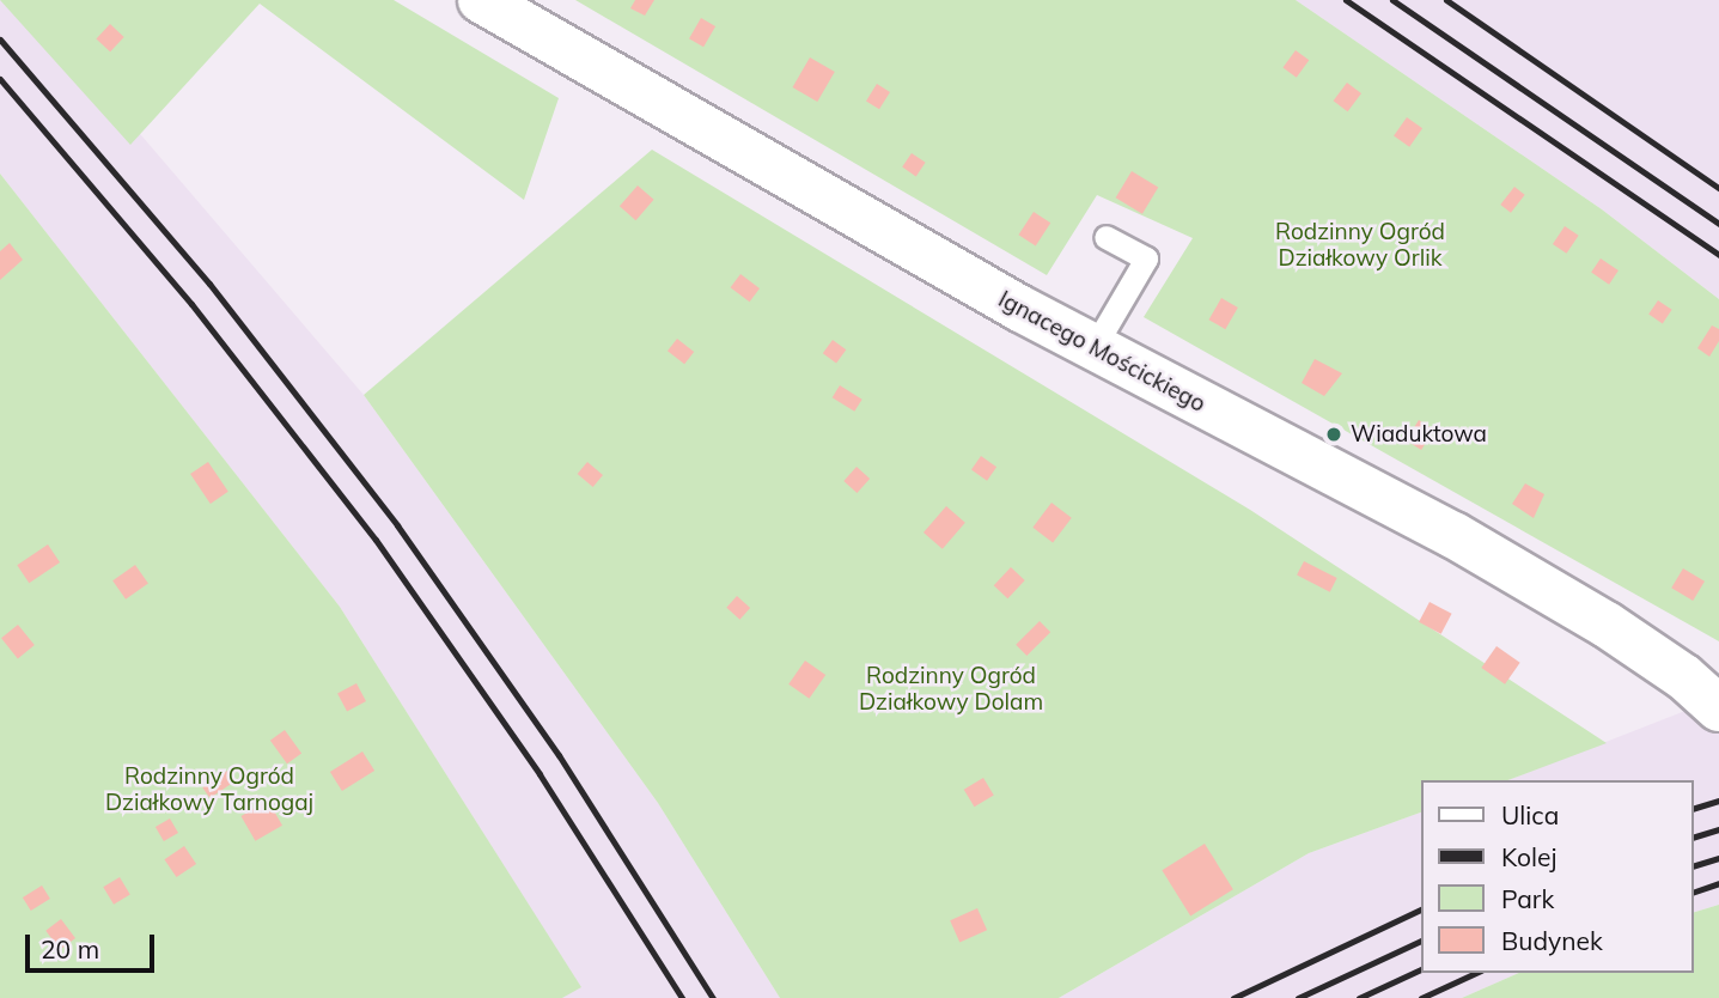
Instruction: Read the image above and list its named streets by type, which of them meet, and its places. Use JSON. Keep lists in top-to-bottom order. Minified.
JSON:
{"streets":{"street":["Ignacego Mościckiego"]},"parks":["Rodzinny Ogród Działkowy Orlik","Rodzinny Ogród Działkowy Dolam","Rodzinny Ogród Działkowy Tarnogaj"],"places":["Wiaduktowa"],"legend":["Ulica","Kolej","Park","Budynek"],"scale_bar":"20 m"}
